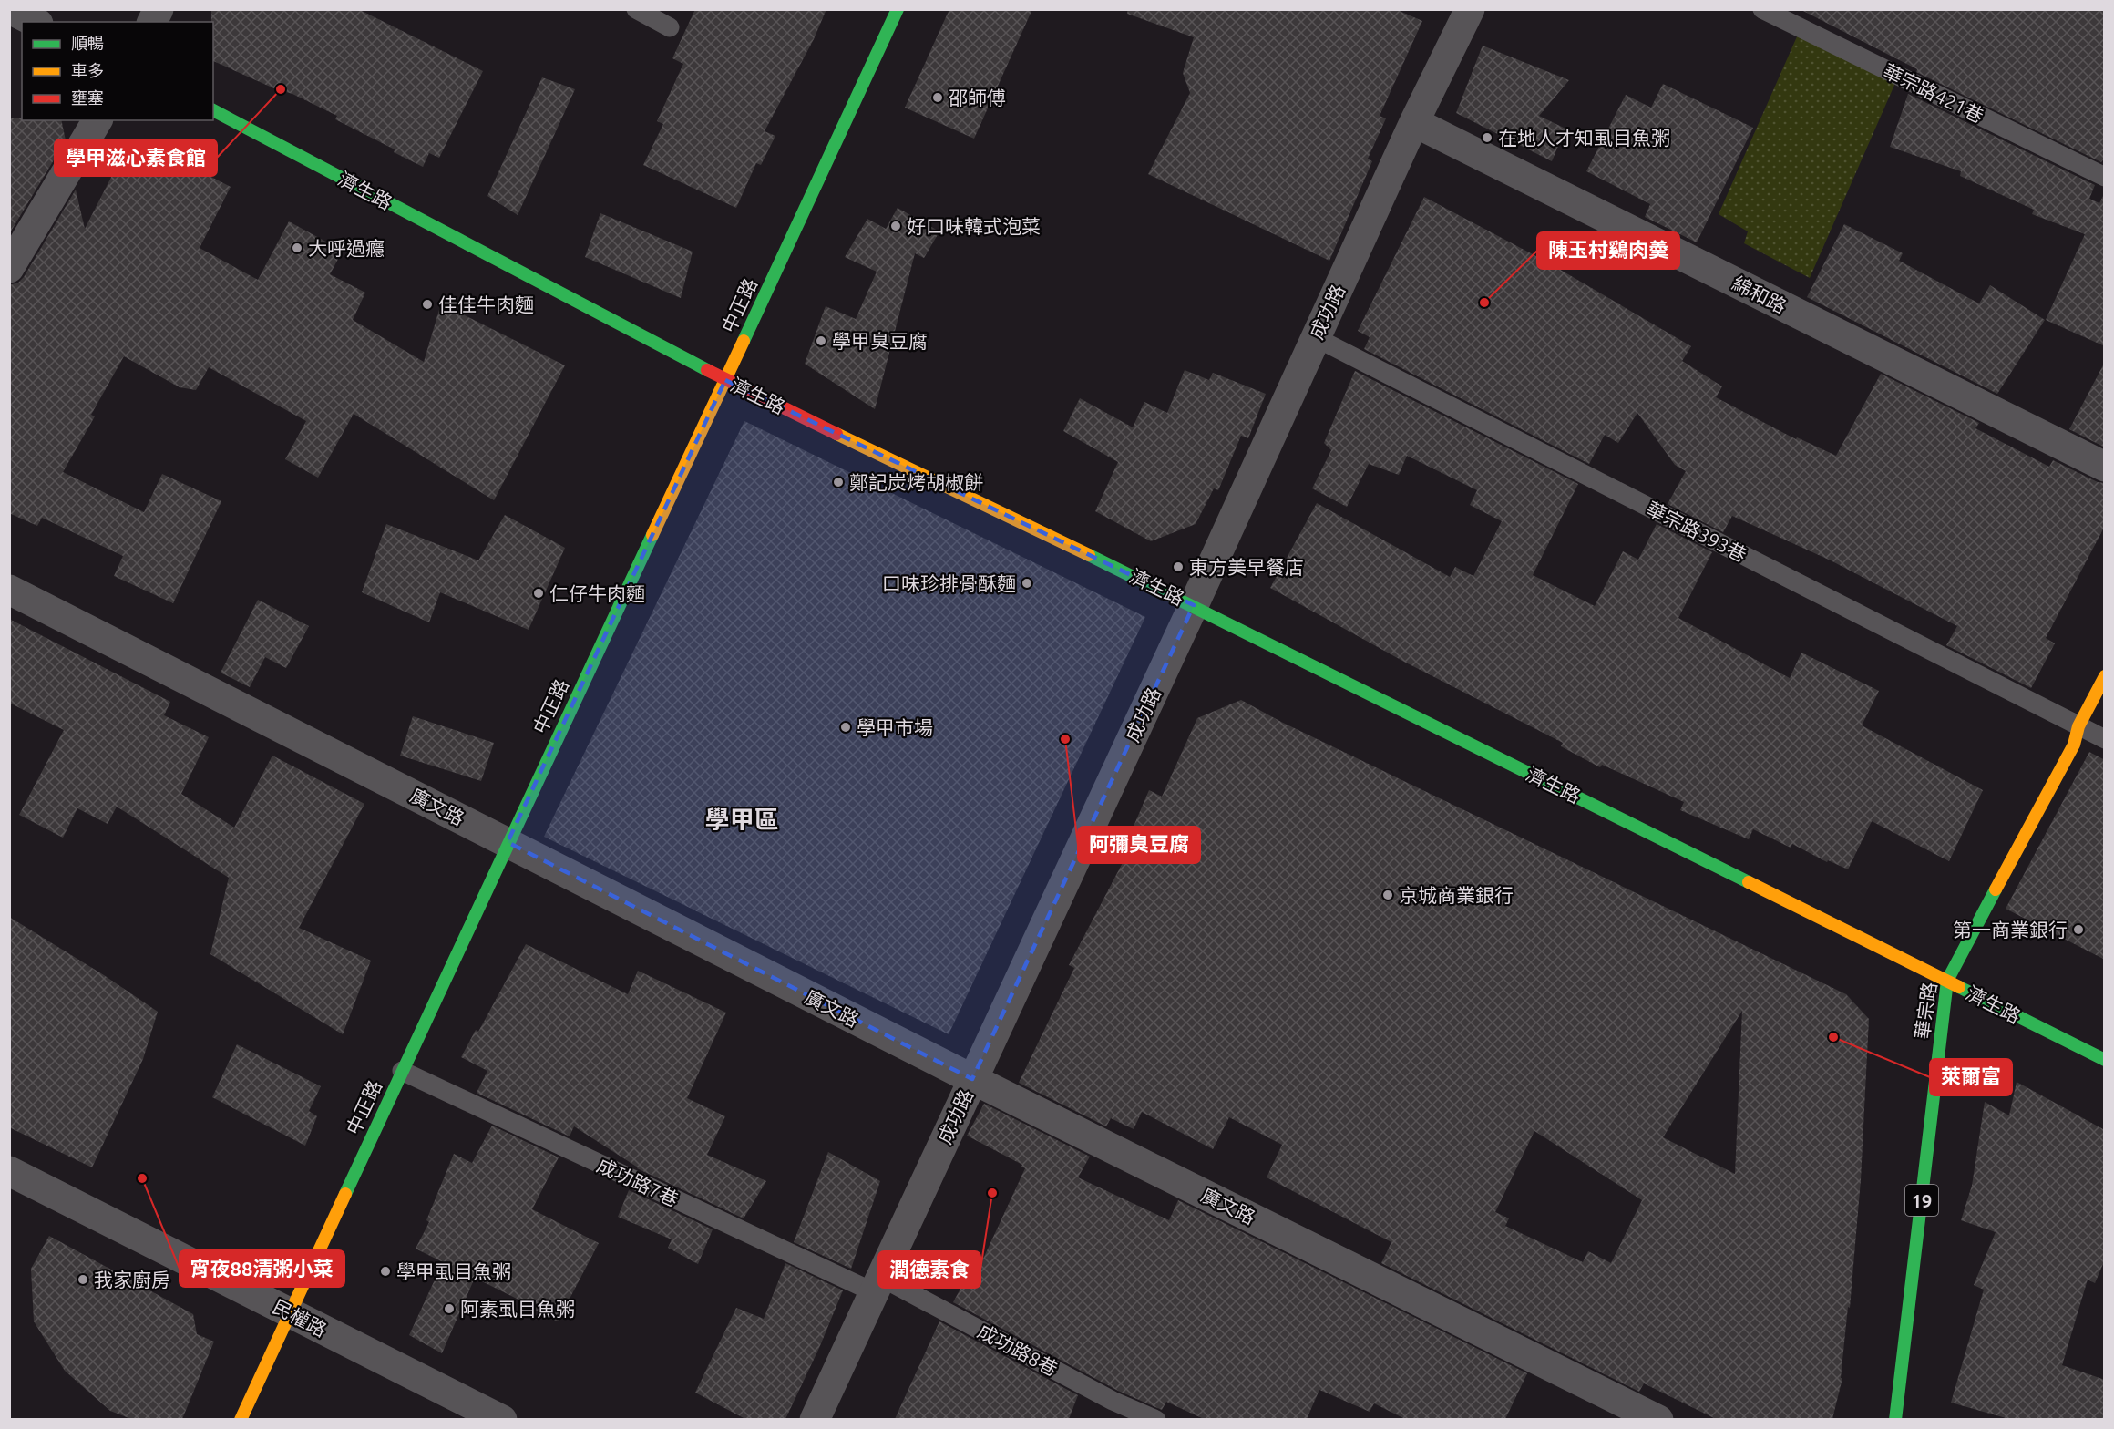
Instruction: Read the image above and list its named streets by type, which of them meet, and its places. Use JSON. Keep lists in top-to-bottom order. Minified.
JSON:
{"streets":{"main road":["濟生路","中正路","華宗路","19"],"street":["綿和路","成功路","廣文路","民權路"],"lane":["華宗路421巷","華宗路393巷","成功路7巷","成功路8巷"]},"crossings":[["濟生路","中正路"],["濟生路","成功路"],["濟生路","華宗路"],["綿和路","成功路"],["中正路","廣文路"],["中正路","成功路7巷"],["中正路","民權路"],["成功路","華宗路393巷"],["成功路","廣文路"],["成功路","成功路7巷"],["成功路","成功路8巷"],["華宗路393巷","華宗路"],["成功路7巷","成功路8巷"]],"districts":["學甲區"],"places":["學甲滋心素食館","邵師傅","在地人才知虱目魚粥","好口味韓式泡菜","大呼過癮","陳玉村鷄肉羮","佳佳牛肉麵","學甲臭豆腐","鄭記炭烤胡椒餅","東方美早餐店","口味珍排骨酥麵","仁仔牛肉麵","學甲市場","阿彌臭豆腐","京城商業銀行","第一商業銀行","萊爾富","宵夜88清粥小菜","潤德素食","學甲虱目魚粥","我家廚房","阿素虱目魚粥"],"legend":["順暢","車多","壅塞"]}
